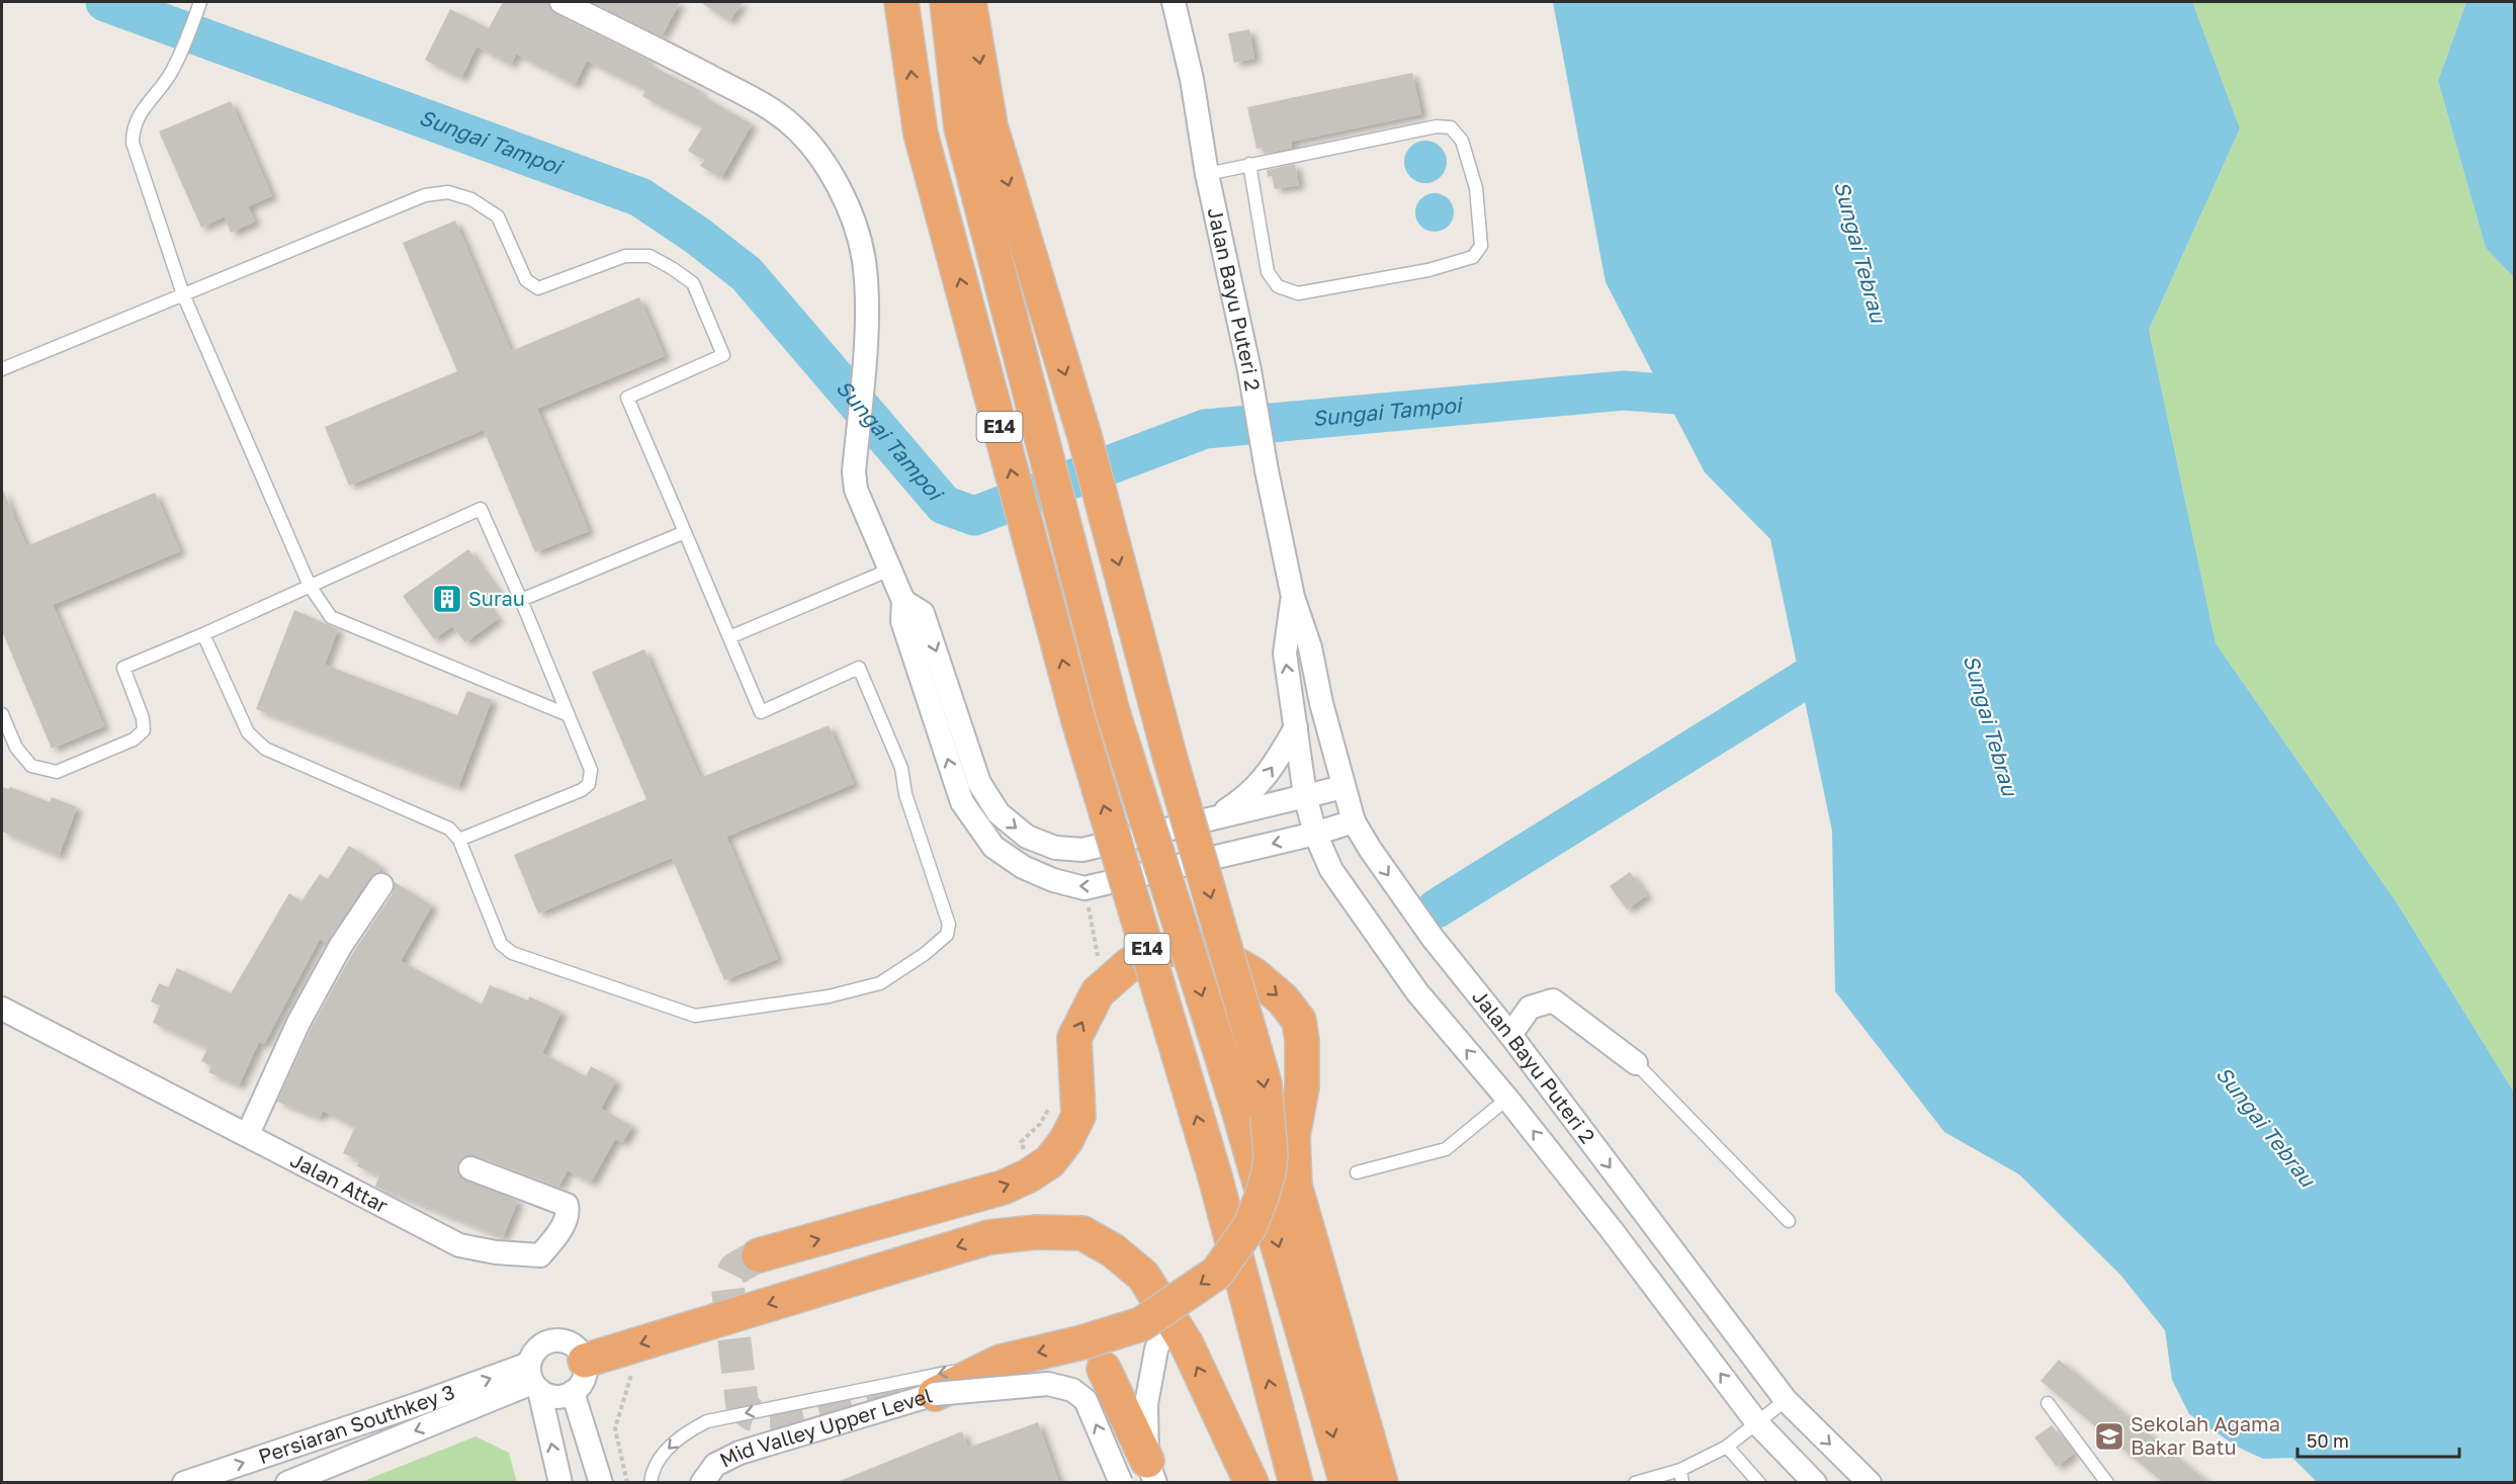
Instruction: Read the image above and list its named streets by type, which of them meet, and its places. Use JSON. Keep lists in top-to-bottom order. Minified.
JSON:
{"streets":{"highway":["E14"],"street":["Jalan Bayu Puteri 2","Jalan Attar","Persiaran Southkey 3","Mid Valley Upper Level"]},"one_way":["Mid Valley Upper Level"],"water":["Sungai Tampoi","Sungai Tebrau"],"places":{"building":["Surau"],"school or university":["Sekolah Agama Bakar Batu"]},"scale_bar":"50 m"}
